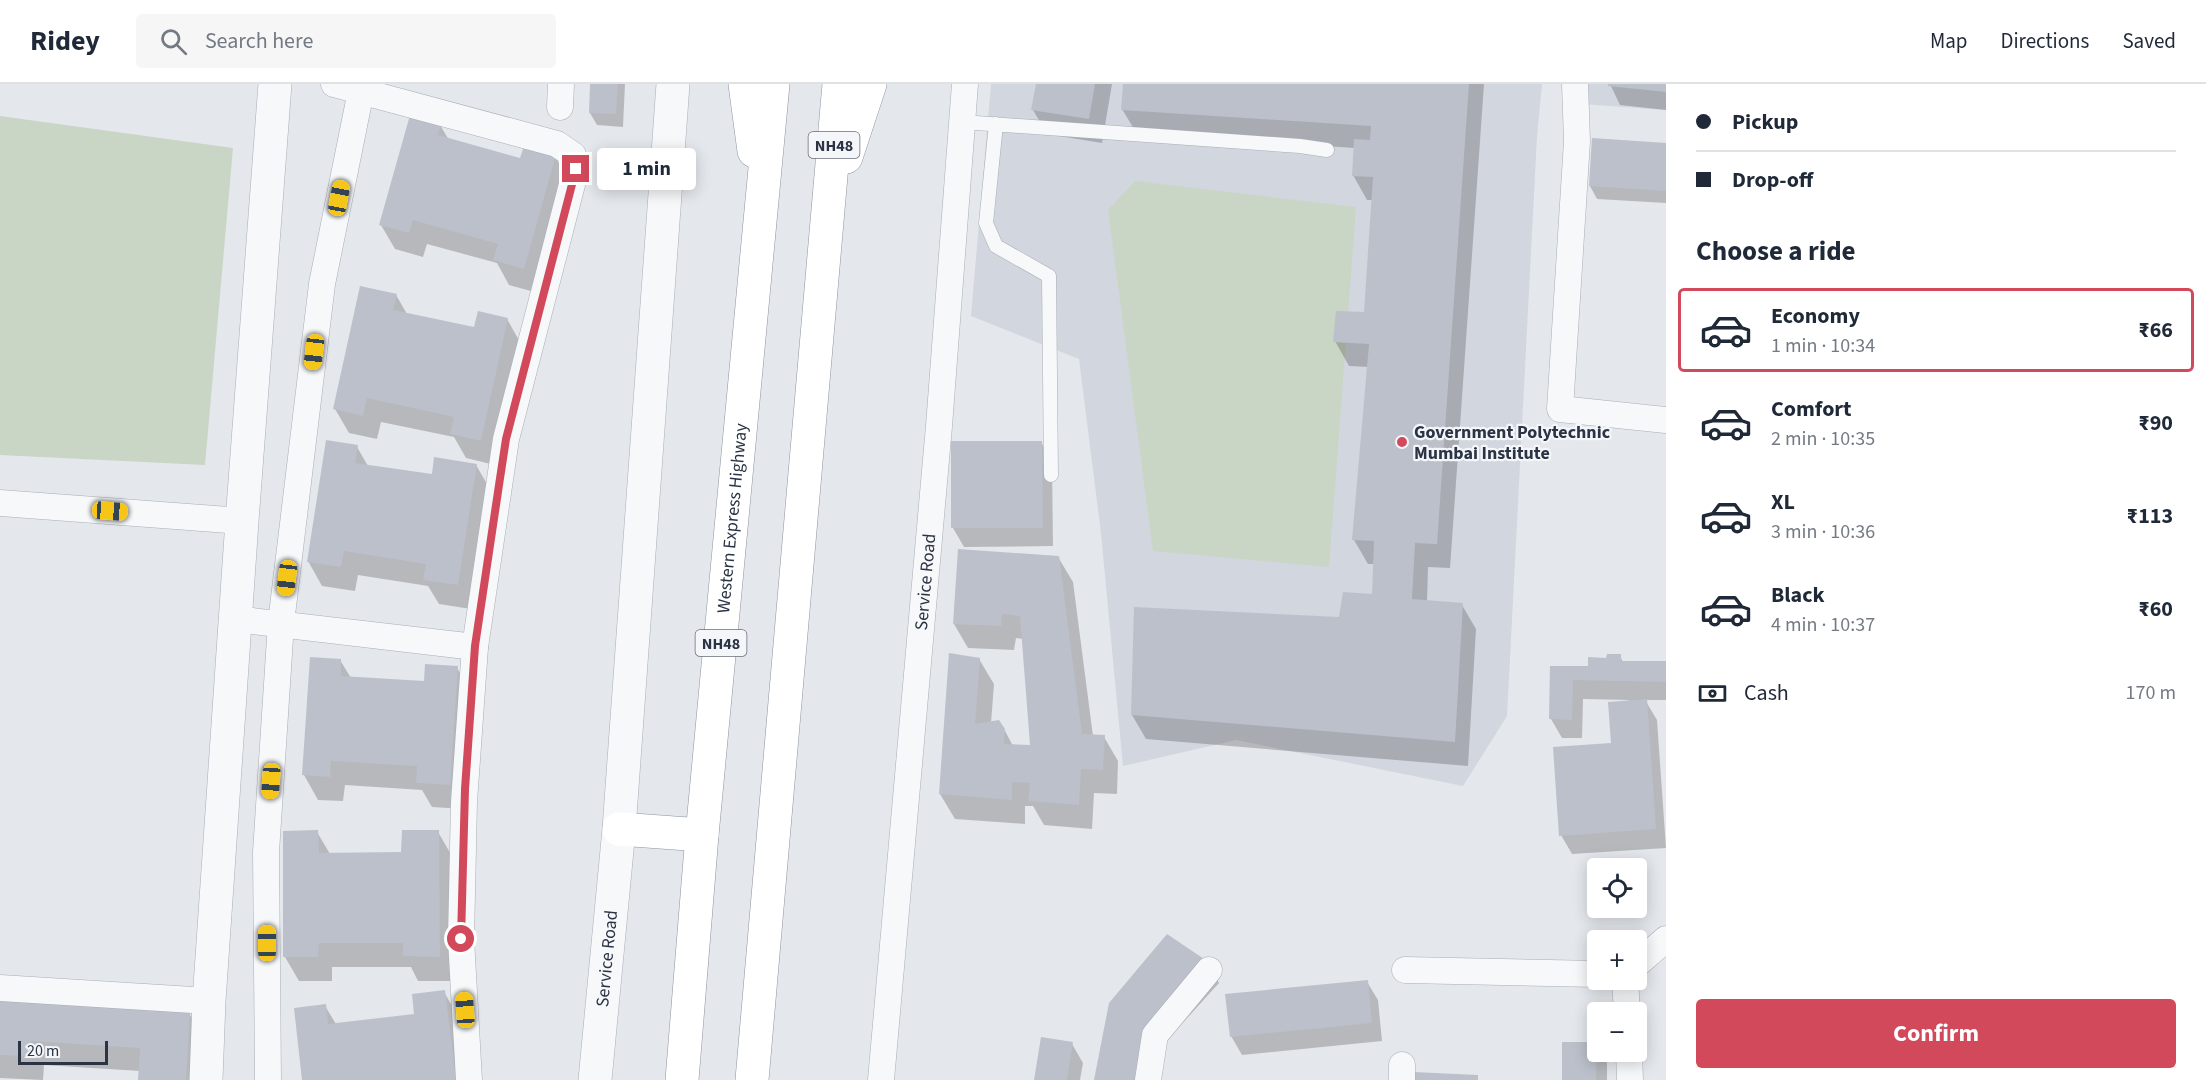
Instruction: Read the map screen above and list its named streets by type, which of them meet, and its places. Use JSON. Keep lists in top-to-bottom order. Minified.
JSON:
{"streets":{"highway":["NH48","Western Express Highway"],"street":["Service Road"]},"crossings":[["NH48","Western Express Highway"]],"places":["Government Polytechnic Mumbai Institute"],"scale_bar":"20 m","page":{"header":"Ridey","search":"Search here","nav":["Map","Directions","Saved"],"banner":["Pickup","Drop-off"],"bubble":"1 min","heading":"Choose a ride","list":[{"name":"Economy","note":"1 min · 10:34","value":"₹66"},{"name":"Comfort","note":"2 min · 10:35","value":"₹90"},{"name":"XL","note":"3 min · 10:36","value":"₹113"},{"name":"Black","note":"4 min · 10:37","value":"₹60"}],"pay":["Cash","170 m"],"map_buttons":["+","−"],"buttons":"Confirm","scale":"20 m"}}
